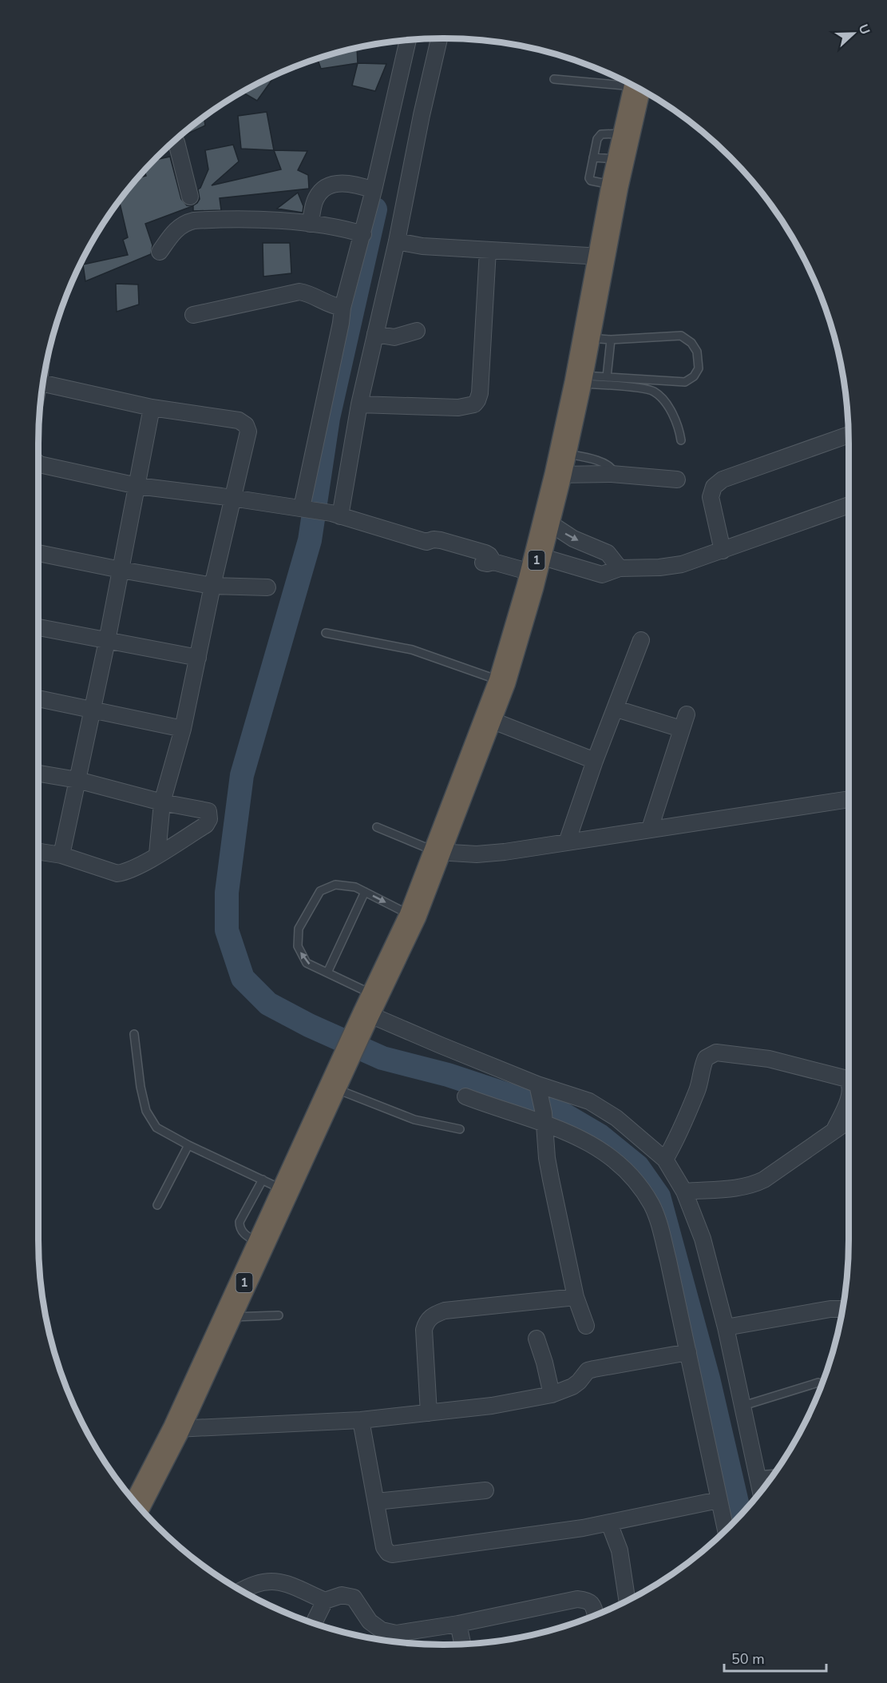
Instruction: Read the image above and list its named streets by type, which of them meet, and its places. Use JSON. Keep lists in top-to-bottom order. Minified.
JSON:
{"streets":{"highway":["1"]},"scale_bar":"50 m","north":"right"}
